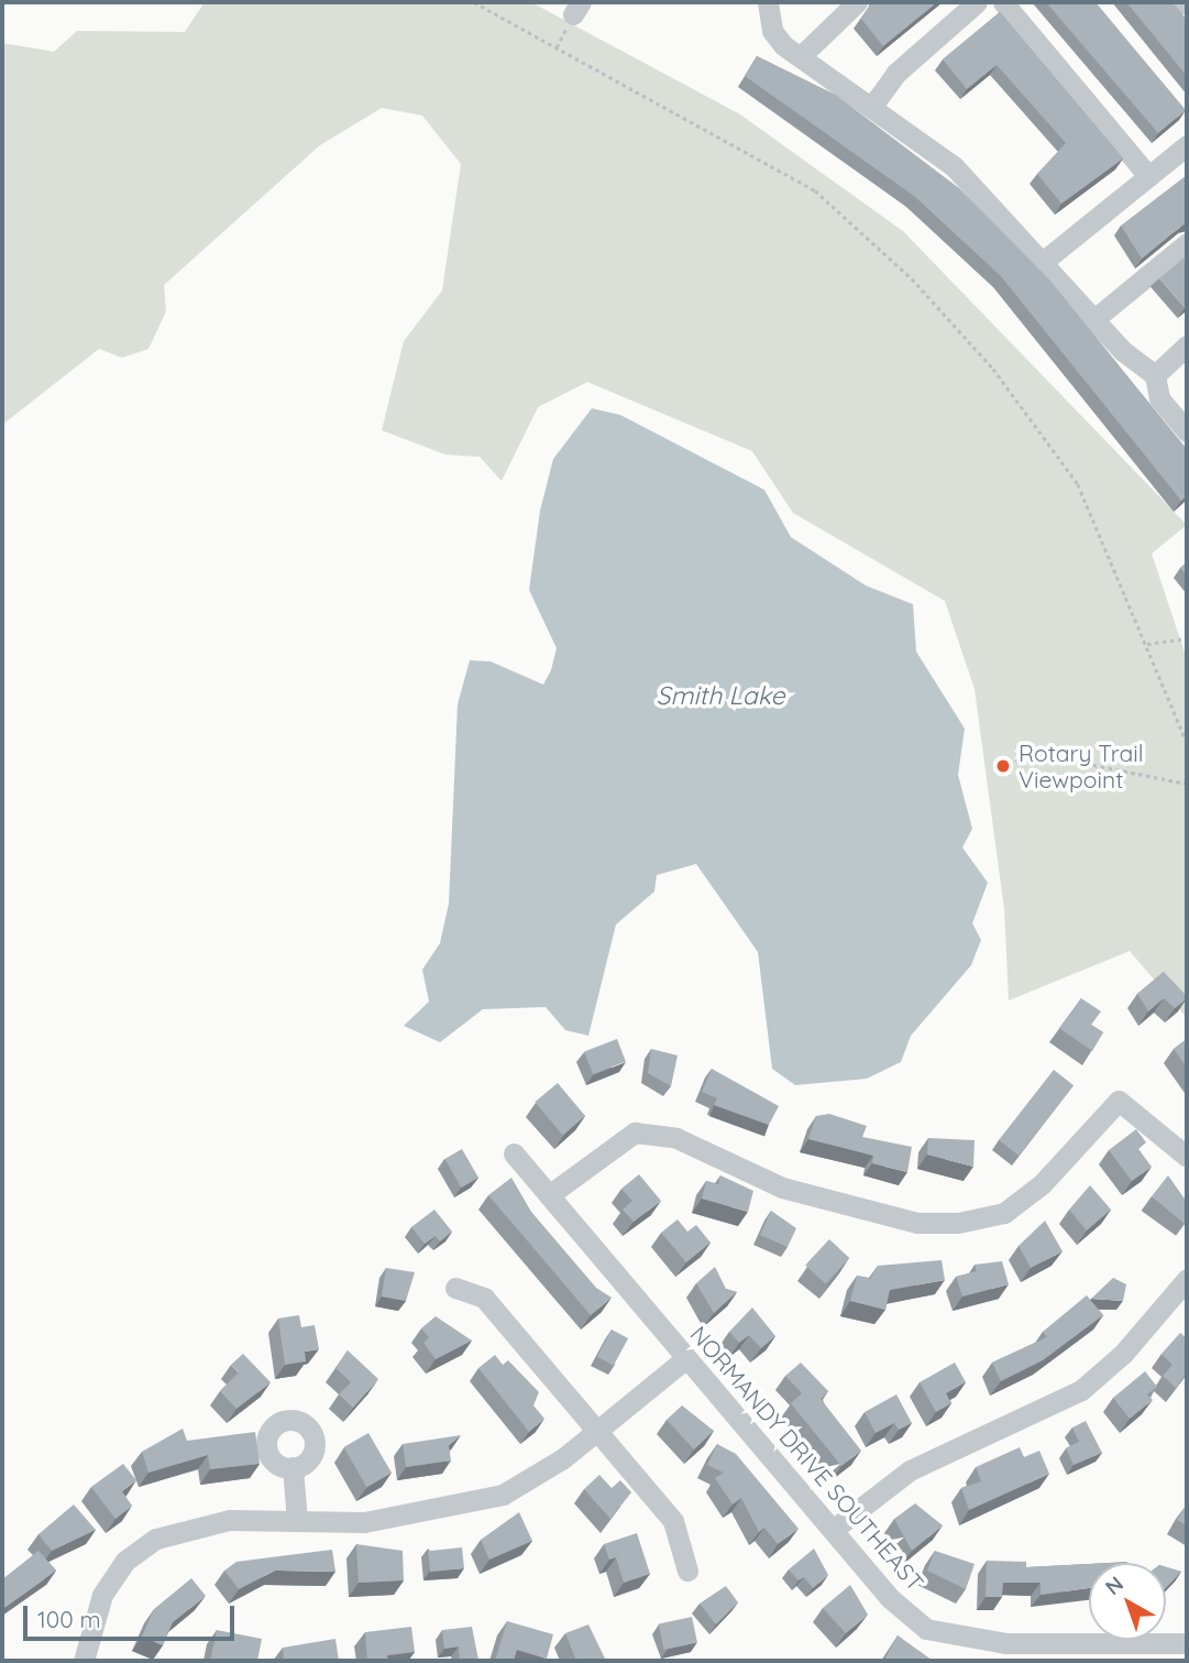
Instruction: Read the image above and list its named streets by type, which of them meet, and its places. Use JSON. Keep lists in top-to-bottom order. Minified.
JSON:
{"streets":{"street":["NORMANDY DRIVE SOUTHEAST"]},"water":["Smith Lake"],"places":["Rotary Trail Viewpoint"],"scale_bar":"100 m","north":"top left"}
